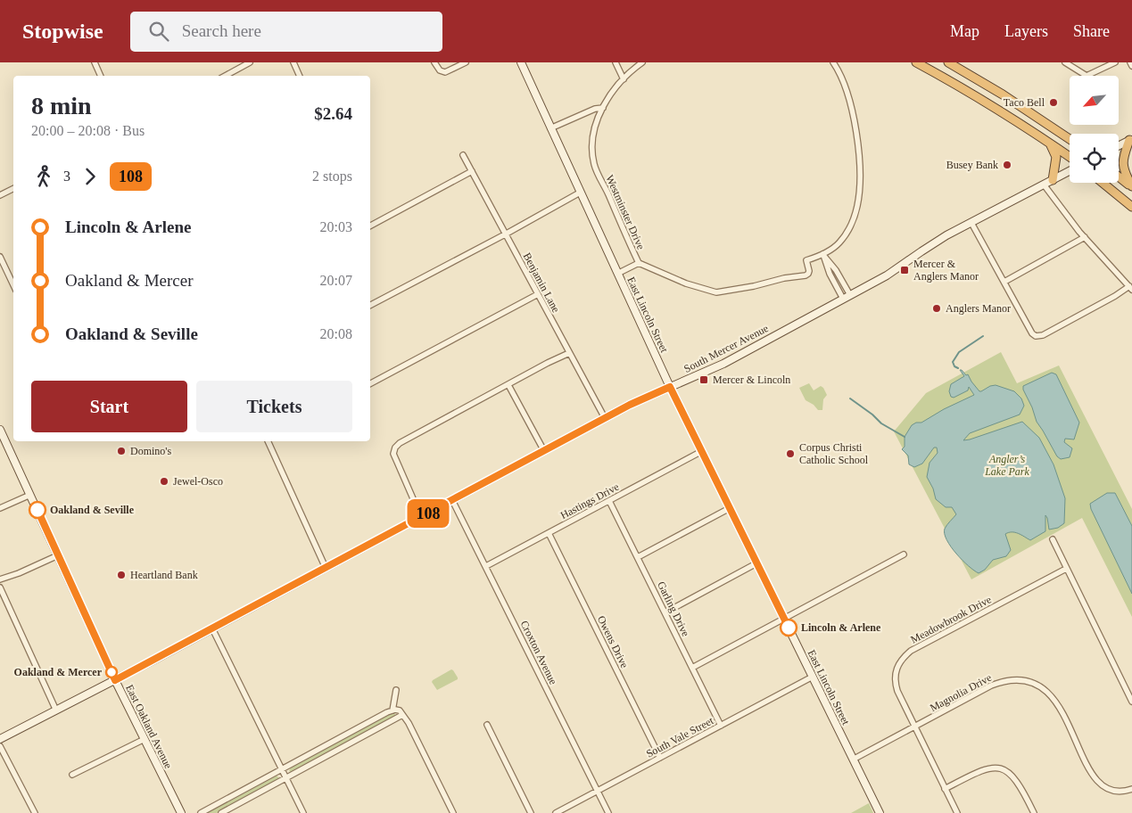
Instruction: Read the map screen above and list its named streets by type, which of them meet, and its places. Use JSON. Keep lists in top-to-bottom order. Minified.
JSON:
{"streets":{"main road":["East Lincoln Street","South Mercer Avenue","East Oakland Avenue"],"street":["Westminster Drive","Benjamin Lane","Hastings Drive","Garling Drive","Meadowbrook Drive","Owens Drive","Croxton Avenue","Magnolia Drive","South Vale Street"]},"crossings":[["Benjamin Lane","South Mercer Avenue"],["East Lincoln Street","South Mercer Avenue"],["East Lincoln Street","Hastings Drive"],["East Lincoln Street","Magnolia Drive"],["East Lincoln Street","South Vale Street"],["South Mercer Avenue","Croxton Avenue"],["South Mercer Avenue","East Oakland Avenue"],["Hastings Drive","Garling Drive"],["Hastings Drive","Owens Drive"],["Hastings Drive","Croxton Avenue"],["Garling Drive","South Vale Street"],["Meadowbrook Drive","Magnolia Drive"],["Owens Drive","South Vale Street"],["Croxton Avenue","South Vale Street"]],"parks":["Angler’s Lake Park"],"places":{"other":["Taco Bell","Busey Bank","Anglers Manor","Domino's","Corpus Christi Catholic School","Jewel-Osco","Oakland & Seville","Heartland Bank","Lincoln & Arlene","Oakland & Mercer"],"transit":["Mercer & Anglers Manor","Mercer & Lincoln"]},"lines":["bus line 108"],"north":"bottom left","page":{"header":"Stopwise","search":"Search here","nav":["Map","Layers","Share"],"on_map":"108","heading":["8 min","20:00 – 20:08 · Bus","$2.64"],"legs":["3","108","2 stops"],"list":[{"name":"Lincoln & Arlene","value":"20:03"},{"name":"Oakland & Mercer","value":"20:07"},{"name":"Oakland & Seville","value":"20:08"}],"buttons":["Start","Tickets"]}}
